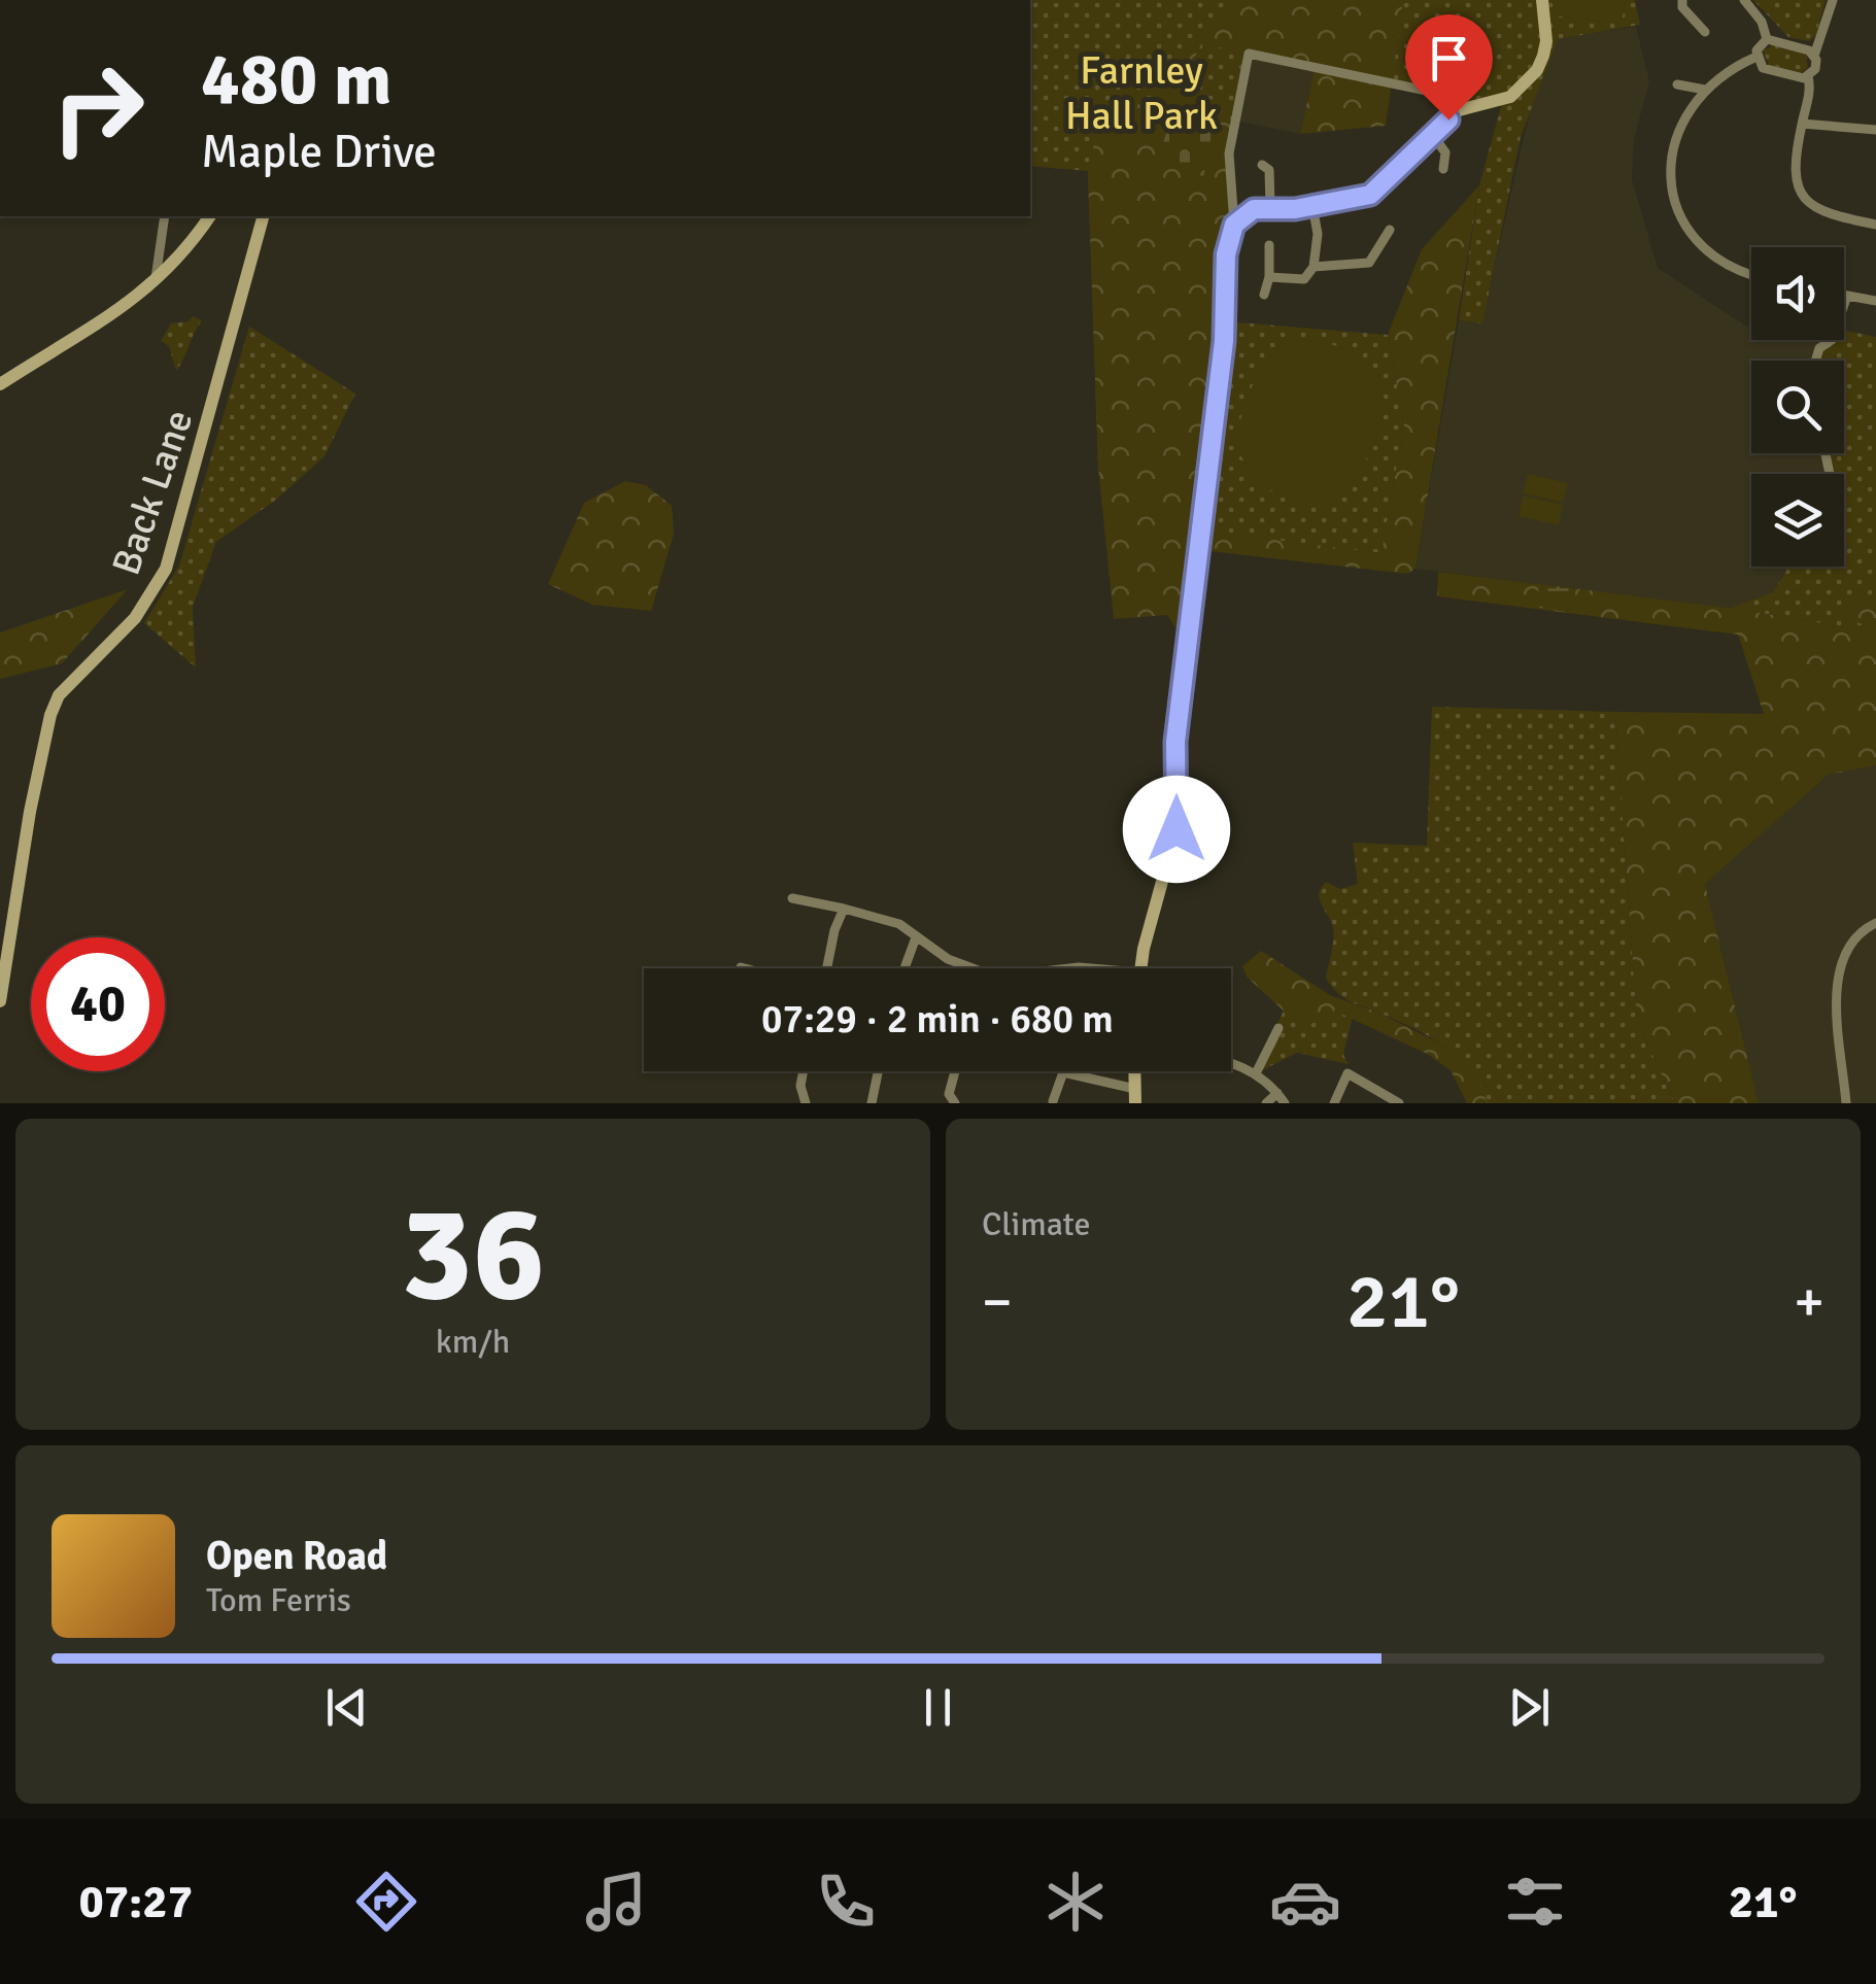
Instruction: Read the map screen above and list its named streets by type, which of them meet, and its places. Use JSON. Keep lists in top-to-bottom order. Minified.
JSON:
{"streets":{"street":["Back Lane"]},"parks":["Farnley Hall Park"],"page":{"turn":["480 m","Maple Drive"],"limit":"40","trip":"07:29 · 2 min · 680 m","tile":[["36","km/h"],"Climate"],"heat":["−","21°","+"],"song":["Open Road","Tom Ferris"],"tabs":["07:27","21°"]}}
